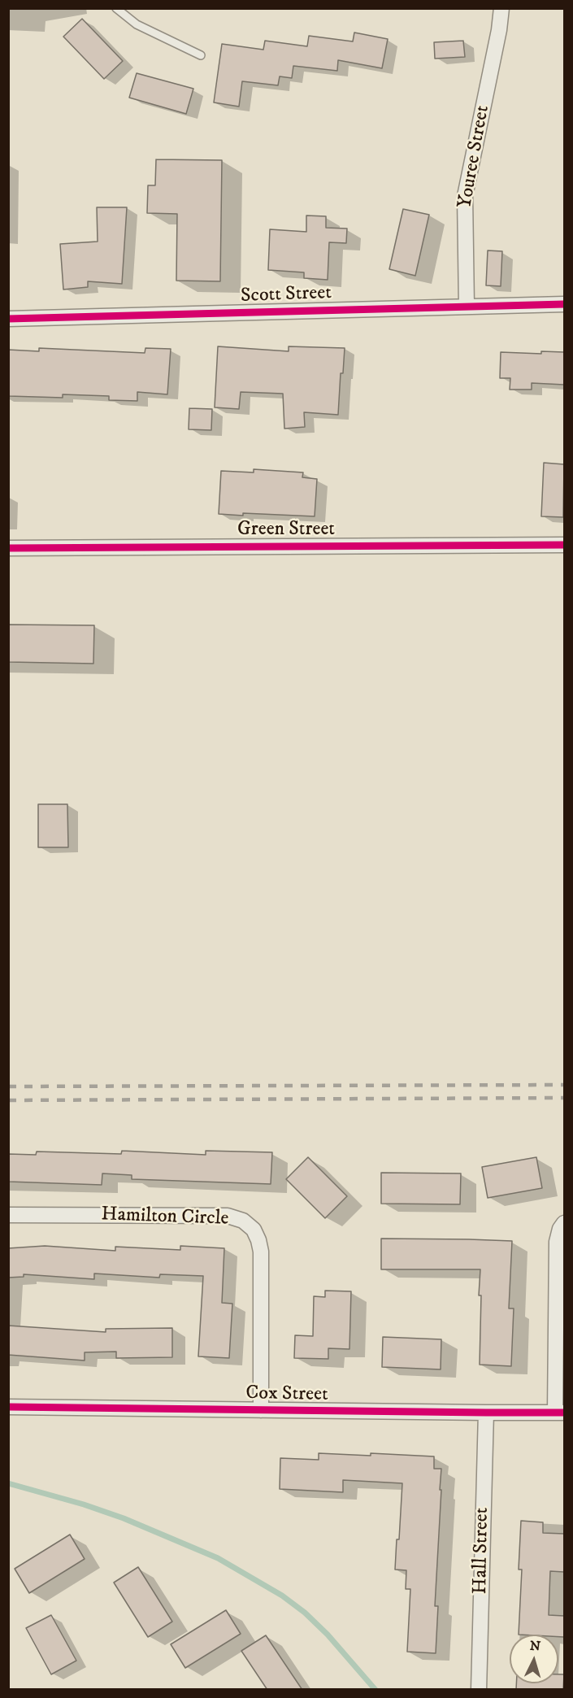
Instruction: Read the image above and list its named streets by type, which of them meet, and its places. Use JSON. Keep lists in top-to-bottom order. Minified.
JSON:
{"streets":{"street":["Youree Street","Scott Street","Green Street","Hamilton Circle","Cox Street","Hall Street"]},"crossings":[["Youree Street","Scott Street"],["Hamilton Circle","Cox Street"],["Cox Street","Hall Street"]],"north":"top"}
